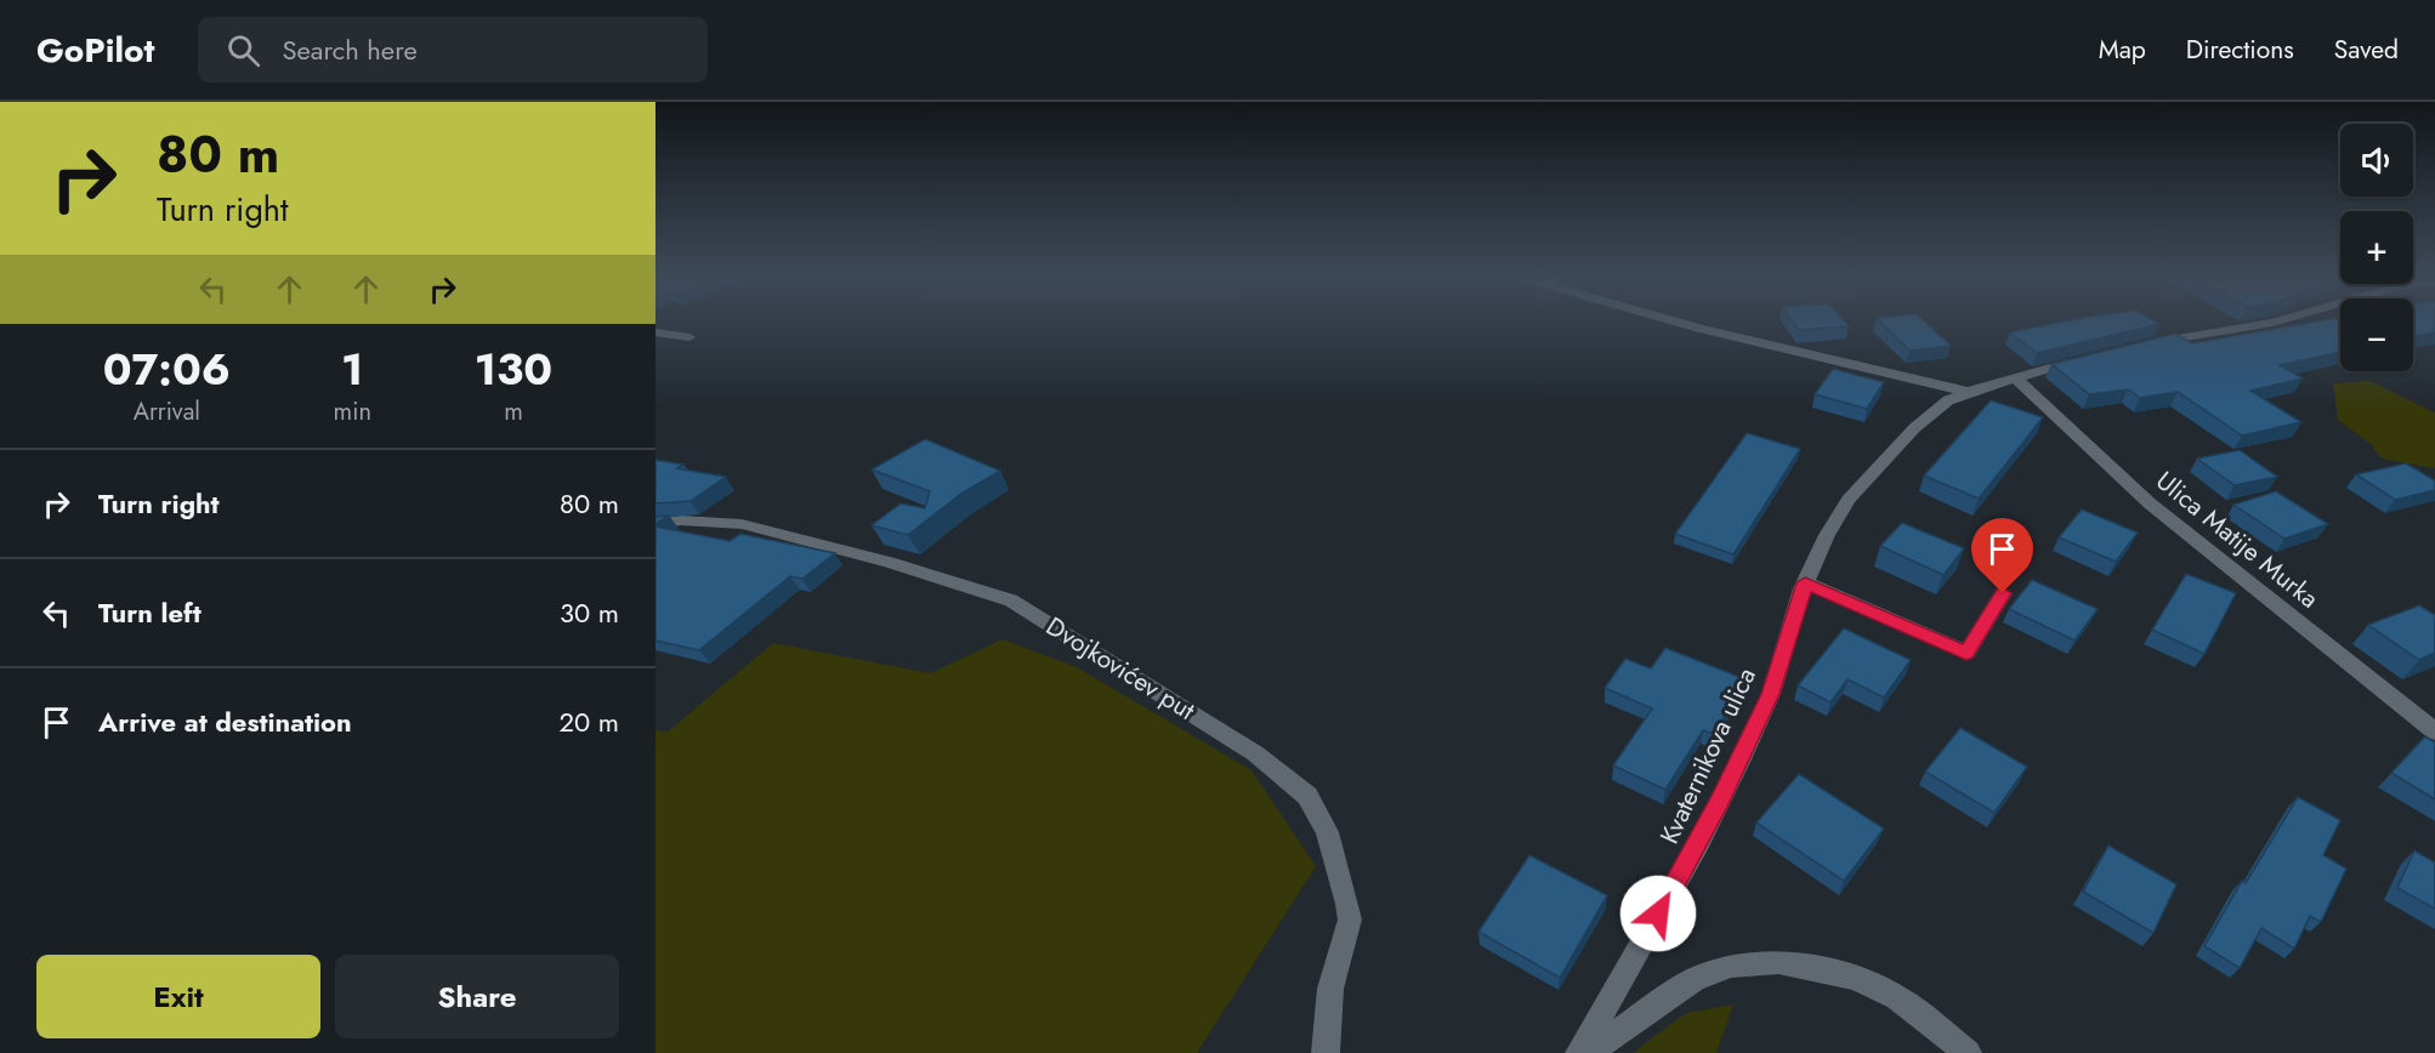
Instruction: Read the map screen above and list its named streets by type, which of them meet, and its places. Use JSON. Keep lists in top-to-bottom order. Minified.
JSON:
{"streets":{"street":["Ulica Matije Murka","Dvojkovićev put","Kvaternikova ulica"]},"crossings":[["Ulica Matije Murka","Kvaternikova ulica"]],"page":{"header":"GoPilot","search":"Search here","nav":["Map","Directions","Saved"],"turn":["80 m","Turn right"],"map_buttons":["+","−"],"eta":["07:06","Arrival","1","min","130","m"],"list":[{"name":"Turn right","value":"80 m"},{"name":"Turn left","value":"30 m"},{"name":"Arrive at destination","value":"20 m"}],"buttons":["Exit","Share"]}}
